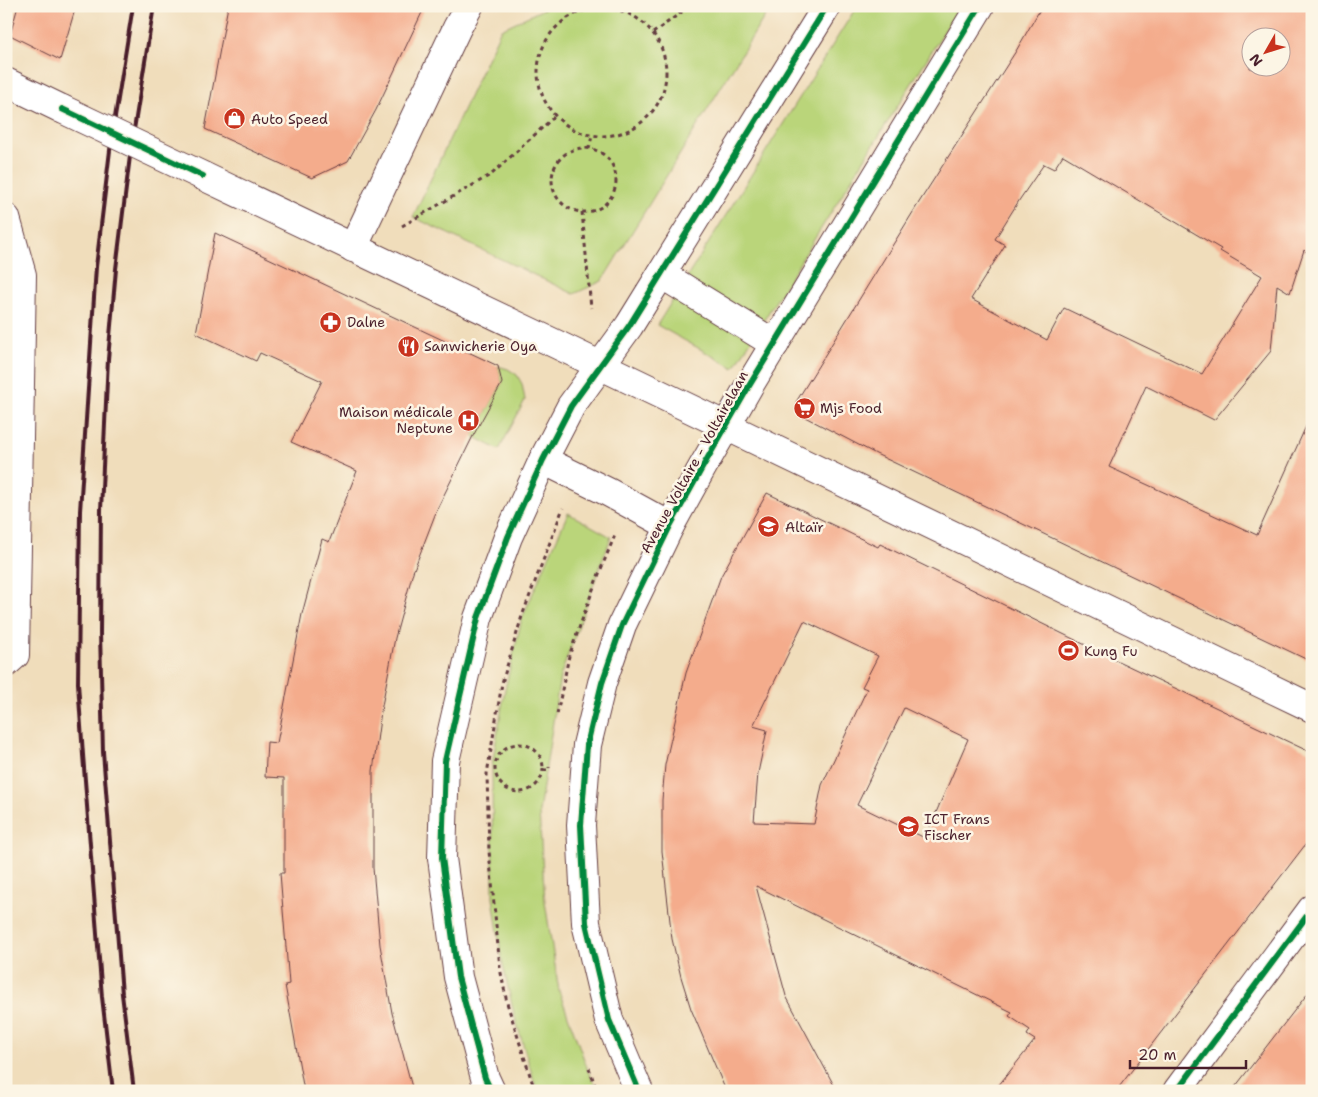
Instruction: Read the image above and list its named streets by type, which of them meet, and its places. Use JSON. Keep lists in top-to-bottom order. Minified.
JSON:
{"streets":{"street":["Avenue Voltaire - Voltairelaan"]},"places":{"shop":["Auto Speed"],"pharmacy":["Dalne"],"restaurant":["Sanwicherie Oya"],"supermarket":["Mjs Food"],"hospital":["Maison médicale Neptune"],"school or university":["Altaïr","ICT Frans Fischer"],"sports":["Kung Fu"]},"scale_bar":"20 m","north":"bottom left"}
